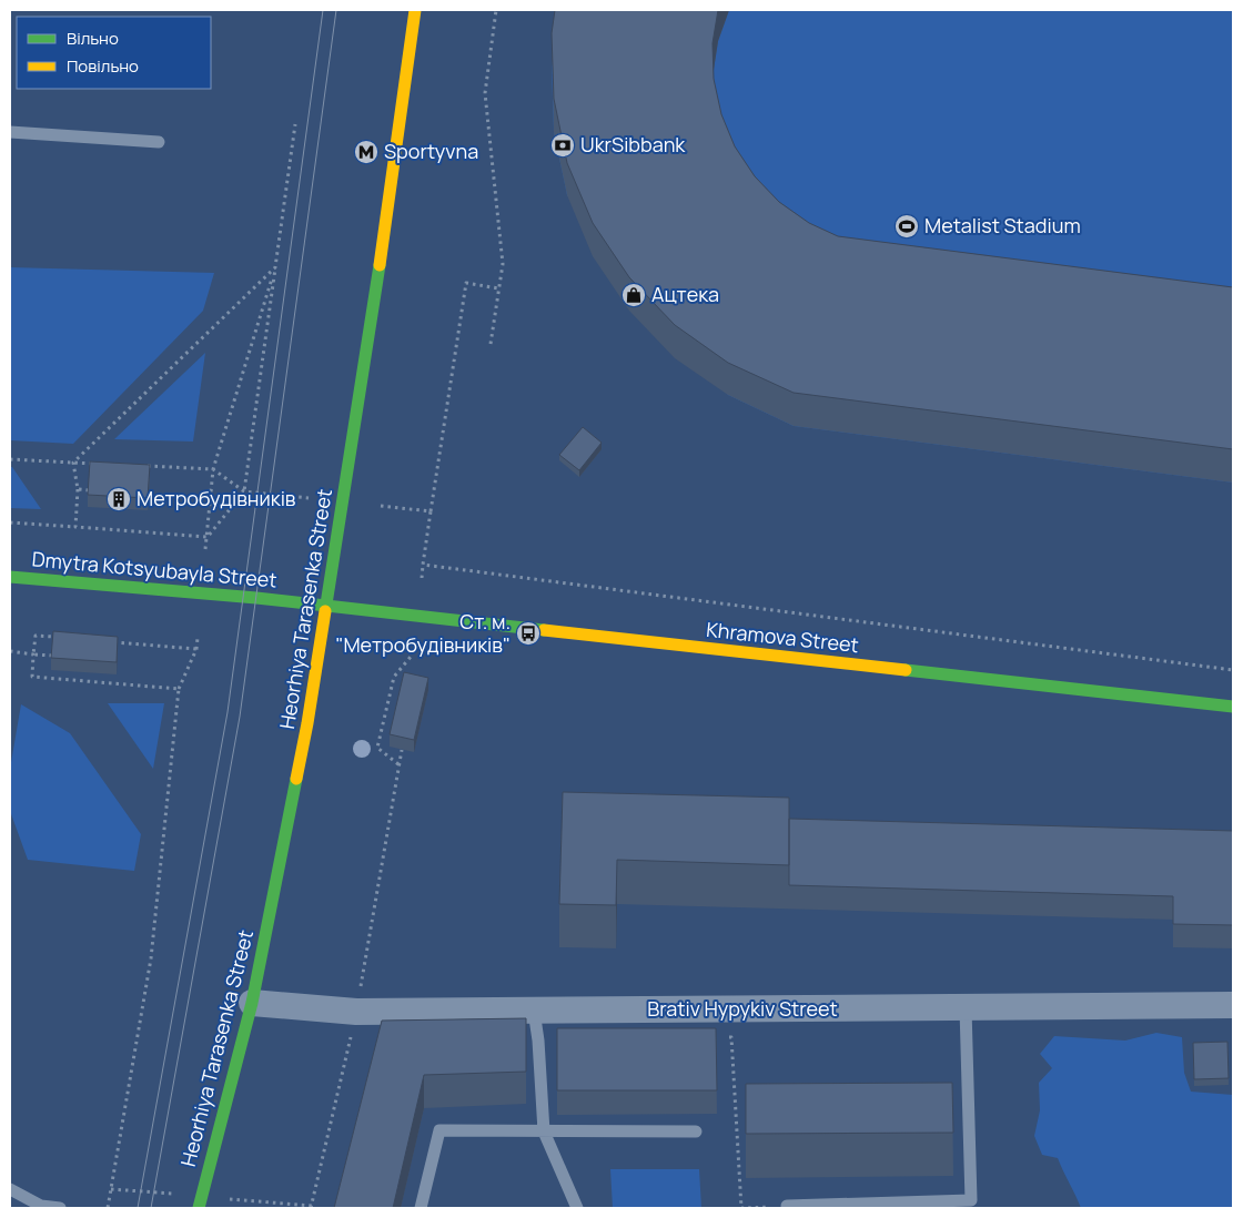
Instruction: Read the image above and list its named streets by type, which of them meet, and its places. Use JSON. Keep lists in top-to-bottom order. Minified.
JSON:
{"streets":{"main road":["Dmytra Kotsyubayla Street","Heorhiya Tarasenka Street","Khramova Street"],"street":["Brativ Hypykiv Street"]},"crossings":[["Dmytra Kotsyubayla Street","Heorhiya Tarasenka Street"],["Dmytra Kotsyubayla Street","Khramova Street"],["Heorhiya Tarasenka Street","Khramova Street"],["Heorhiya Tarasenka Street","Brativ Hypykiv Street"]],"places":{"bank":["UkrSibbank"],"metro station":["Sportyvna"],"sports":["Metalist Stadium"],"shop":["Ацтека"],"building":["Метробудівників"],"bus stop":["Ст. м. \"Метробудівників\""]},"legend":["Вільно","Повільно"]}
